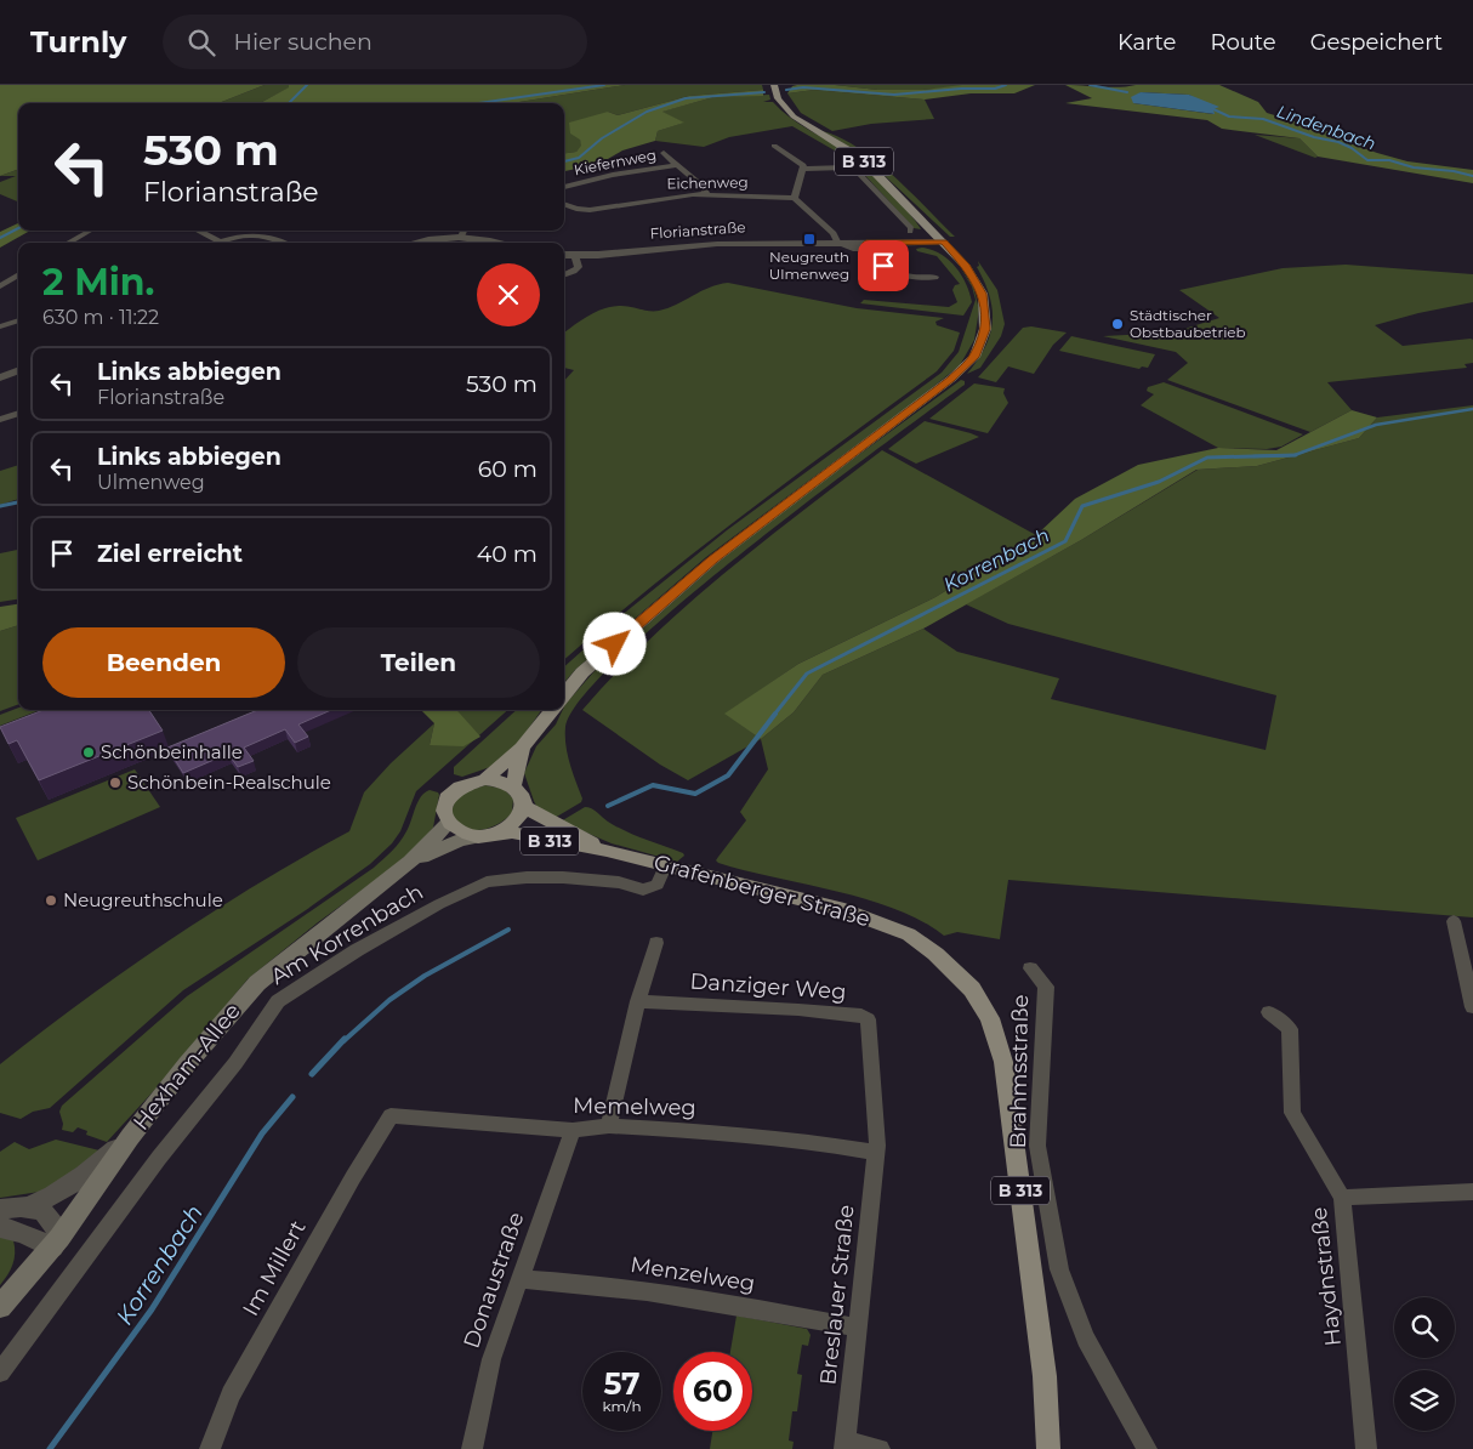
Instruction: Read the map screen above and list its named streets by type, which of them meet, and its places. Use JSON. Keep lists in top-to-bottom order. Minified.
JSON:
{"streets":{"main road":["B 313","Grafenberger Straße","Hexham-Allee"],"street":["Kiefernweg","Eichenweg","Florianstraße","Am Korrenbach","Danziger Weg","Brahmsstraße","Memelweg","Im Millert","Menzelweg","Haydnstraße","Donaustraße","Breslauer Straße"]},"crossings":[["B 313","Florianstraße"],["Kiefernweg","Eichenweg"],["Grafenberger Straße","Am Korrenbach"],["Grafenberger Straße","Hexham-Allee"],["Danziger Weg","Memelweg"],["Danziger Weg","Breslauer Straße"],["Memelweg","Im Millert"],["Memelweg","Donaustraße"],["Memelweg","Breslauer Straße"],["Menzelweg","Donaustraße"],["Menzelweg","Breslauer Straße"]],"water":["Lindenbach","Korrenbach"],"places":{"transit":["Neugreuth Ulmenweg"],"other":["Städtischer Obstbaubetrieb","Schönbeinhalle","Schönbein-Realschule","Neugreuthschule"]},"page":{"header":"Turnly","search":"Hier suchen","nav":["Karte","Route","Gespeichert"],"turn":["530 m","Florianstraße"],"heading":["2 Min.","630 m · 11:22"],"list":[{"name":"Links abbiegen","note":"Florianstraße","value":"530 m"},{"name":"Links abbiegen","note":"Ulmenweg","value":"60 m"},{"name":"Ziel erreicht","value":"40 m"}],"buttons":["Beenden","Teilen"],"speed":"57 km/h","limit":"60"}}
